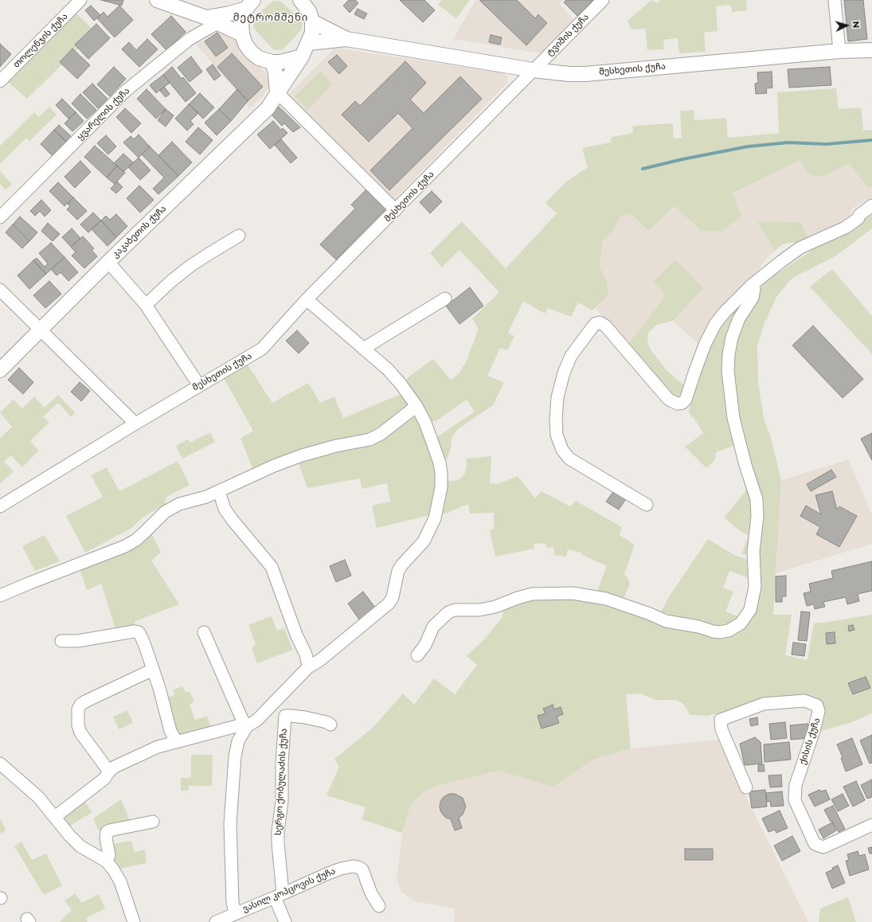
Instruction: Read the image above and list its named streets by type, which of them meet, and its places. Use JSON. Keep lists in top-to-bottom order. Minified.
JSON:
{"streets":{"street":["ტვიშის ქუჩა","თოლენჯის ქუჩა","მესხეთის ქუჩა","ყვარელის ქუჩა","კაკაბეთის ქუჩა","ქისის ქუჩა","სერგო ქობულაძის ქუჩა","ვასილ კოპცოვის ქუჩა"]},"crossings":[["ტვიშის ქუჩა","მესხეთის ქუჩა"],["სერგო ქობულაძის ქუჩა","ვასილ კოპცოვის ქუჩა"]],"districts":["მეტრომშენი"],"north":"right"}
